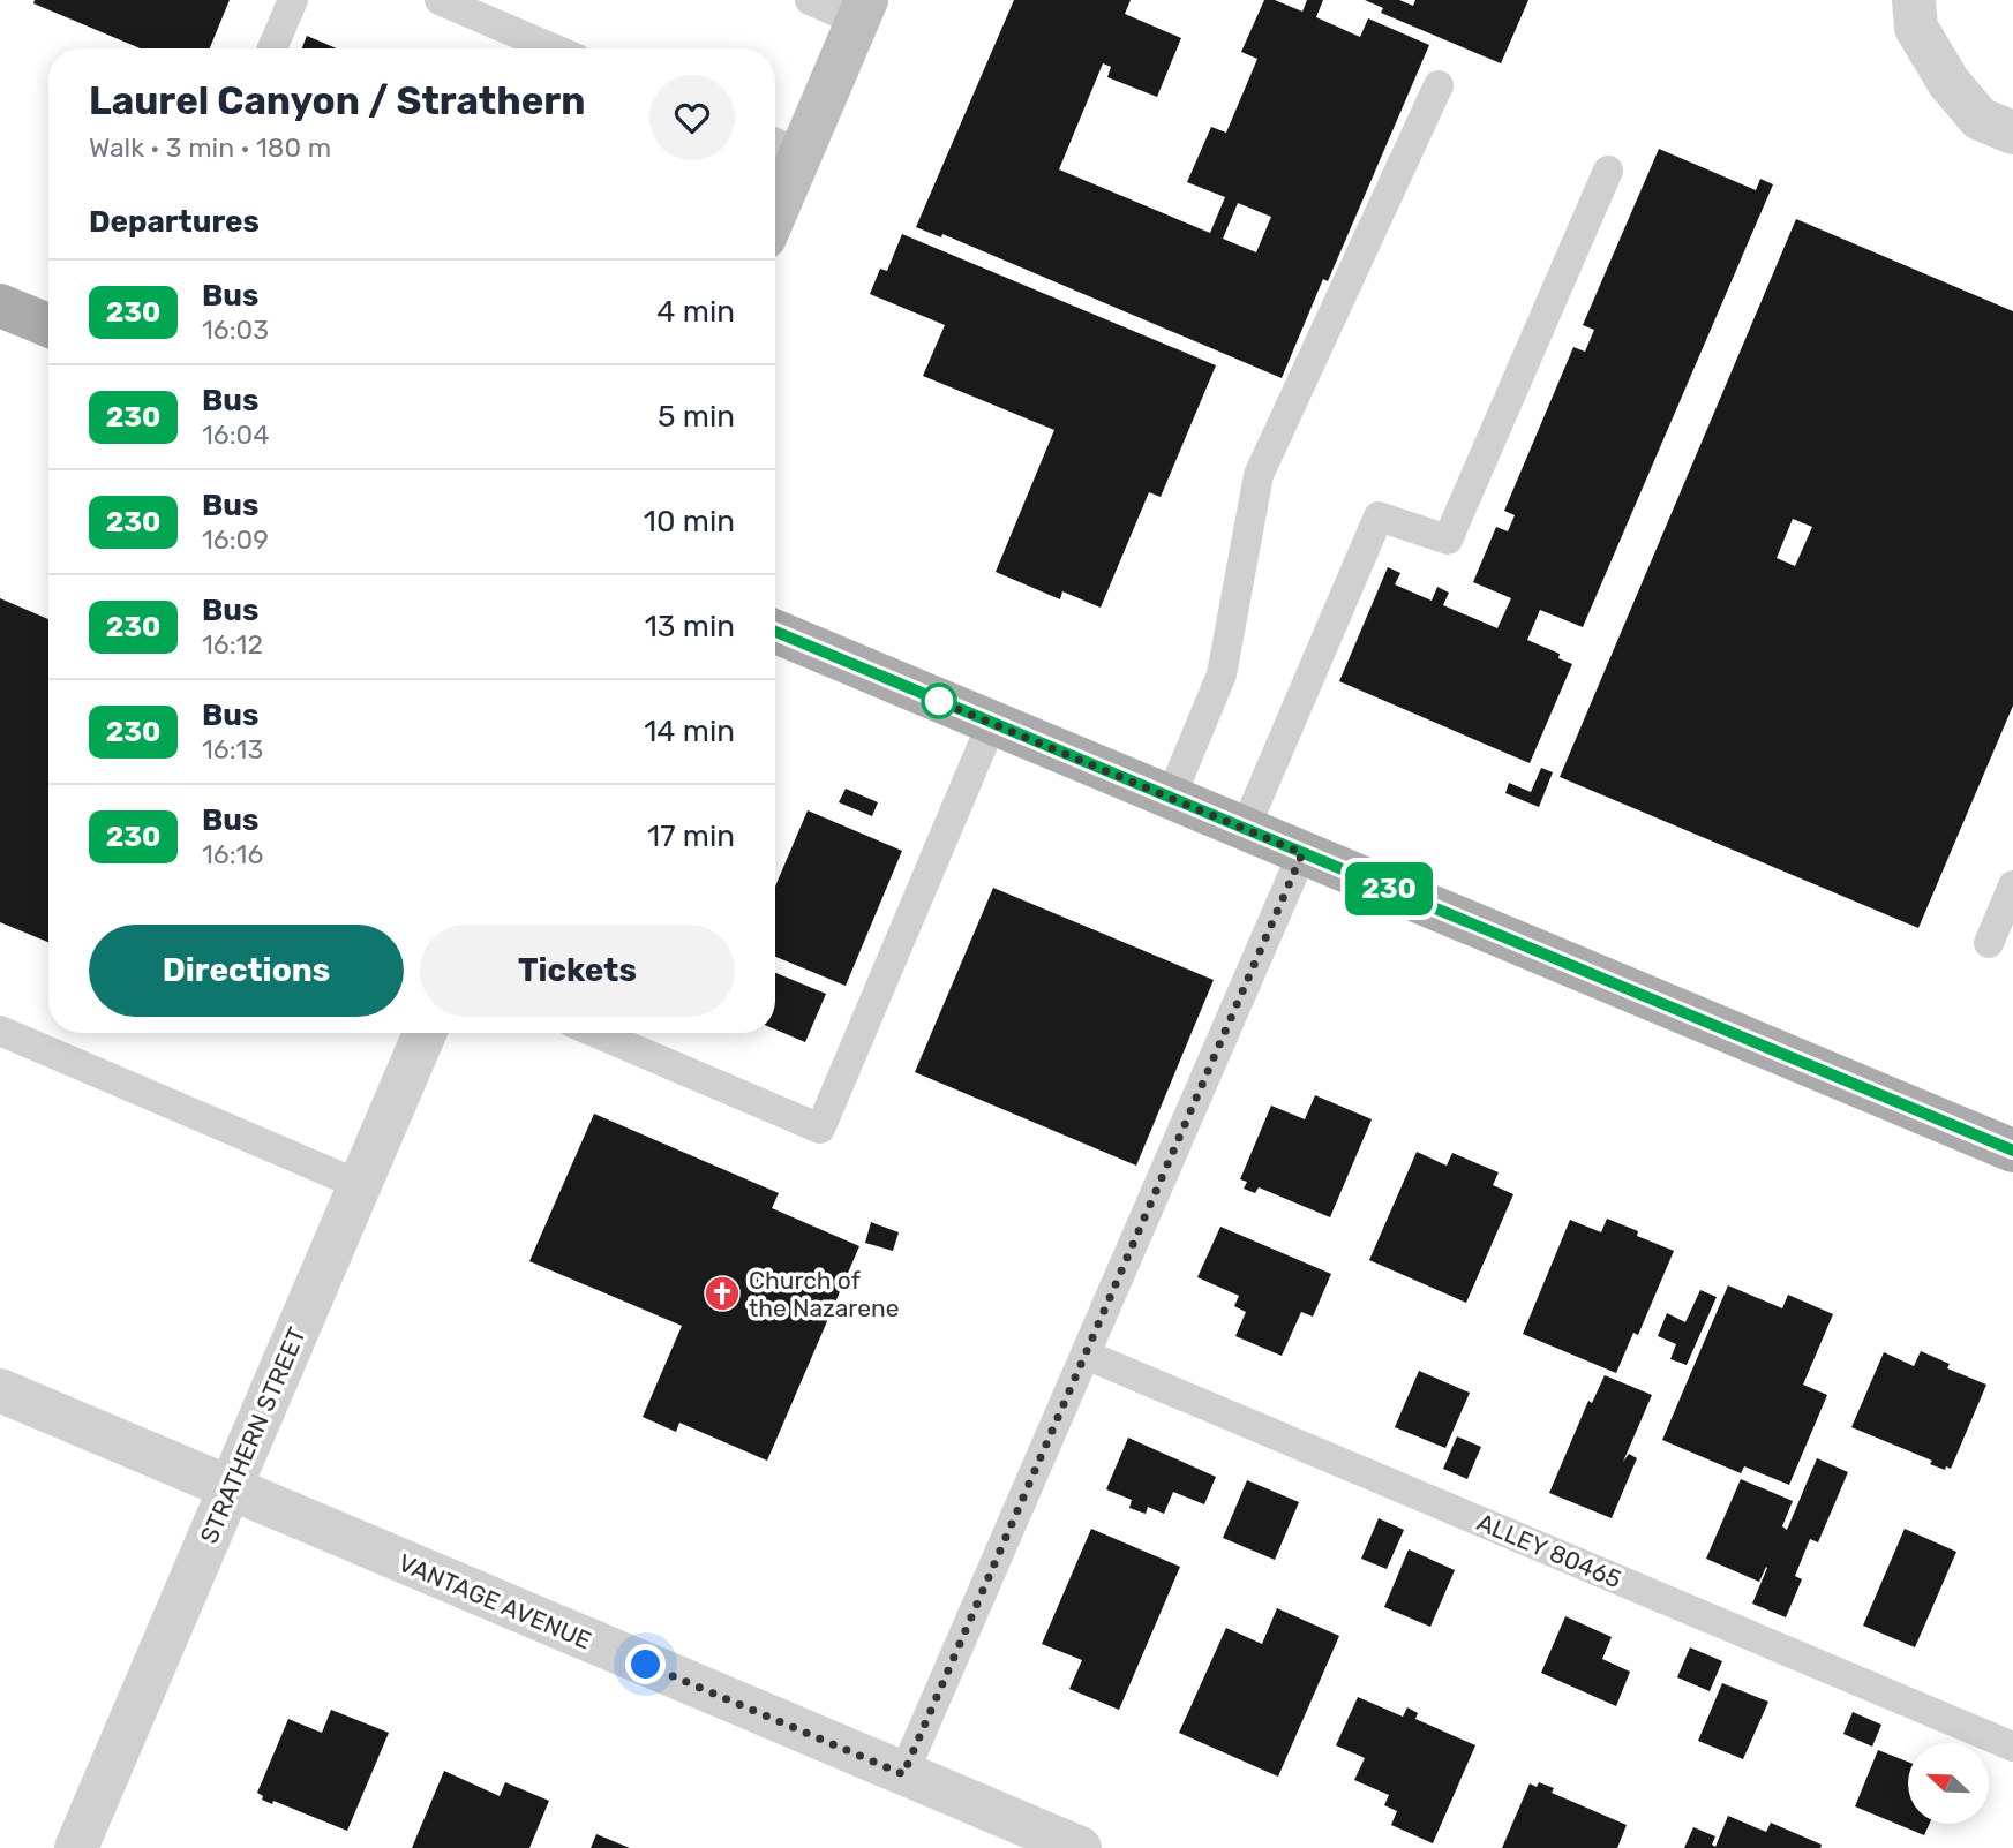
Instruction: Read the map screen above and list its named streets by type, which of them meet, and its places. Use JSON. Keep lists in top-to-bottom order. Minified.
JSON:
{"streets":{"street":["STRATHERN STREET","VANTAGE AVENUE"],"lane":["ALLEY 80465"]},"crossings":[["STRATHERN STREET","VANTAGE AVENUE"]],"places":{"church":["Church of the Nazarene"]},"lines":["bus line 230"],"north":"top left","page":{"on_map":"230","heading":[["Laurel Canyon / Strathern","Walk · 3 min · 180 m"],"Departures"],"list":[{"mark":"230","name":"Bus","note":"16:03","value":"4 min"},{"mark":"230","name":"Bus","note":"16:04","value":"5 min"},{"mark":"230","name":"Bus","note":"16:09","value":"10 min"},{"mark":"230","name":"Bus","note":"16:12","value":"13 min"},{"mark":"230","name":"Bus","note":"16:13","value":"14 min"},{"mark":"230","name":"Bus","note":"16:16","value":"17 min"}],"buttons":["Directions","Tickets"]}}
